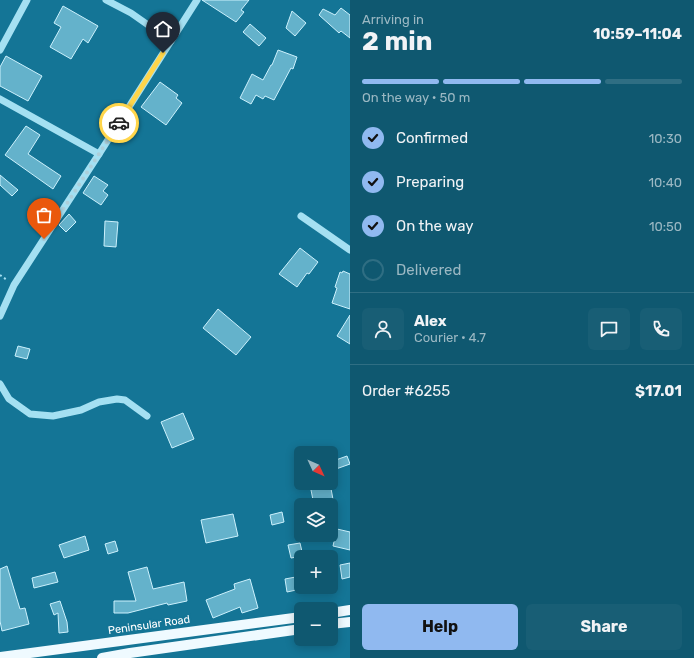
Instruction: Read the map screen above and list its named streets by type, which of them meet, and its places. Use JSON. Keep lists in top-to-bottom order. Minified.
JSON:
{"streets":{"main road":["Peninsular Road"]},"north":"bottom right","page":{"heading":["2 min","Arriving in","10:59–11:04"],"panel":["Alex","Courier · 4.7","Order #6255","$17.01"],"bar":"On the way · 50 m","list":[["Confirmed","10:30"],["Preparing","10:40"],["On the way","10:50"],"Delivered"],"map_buttons":["+","−"],"buttons":["Help","Share"]}}
